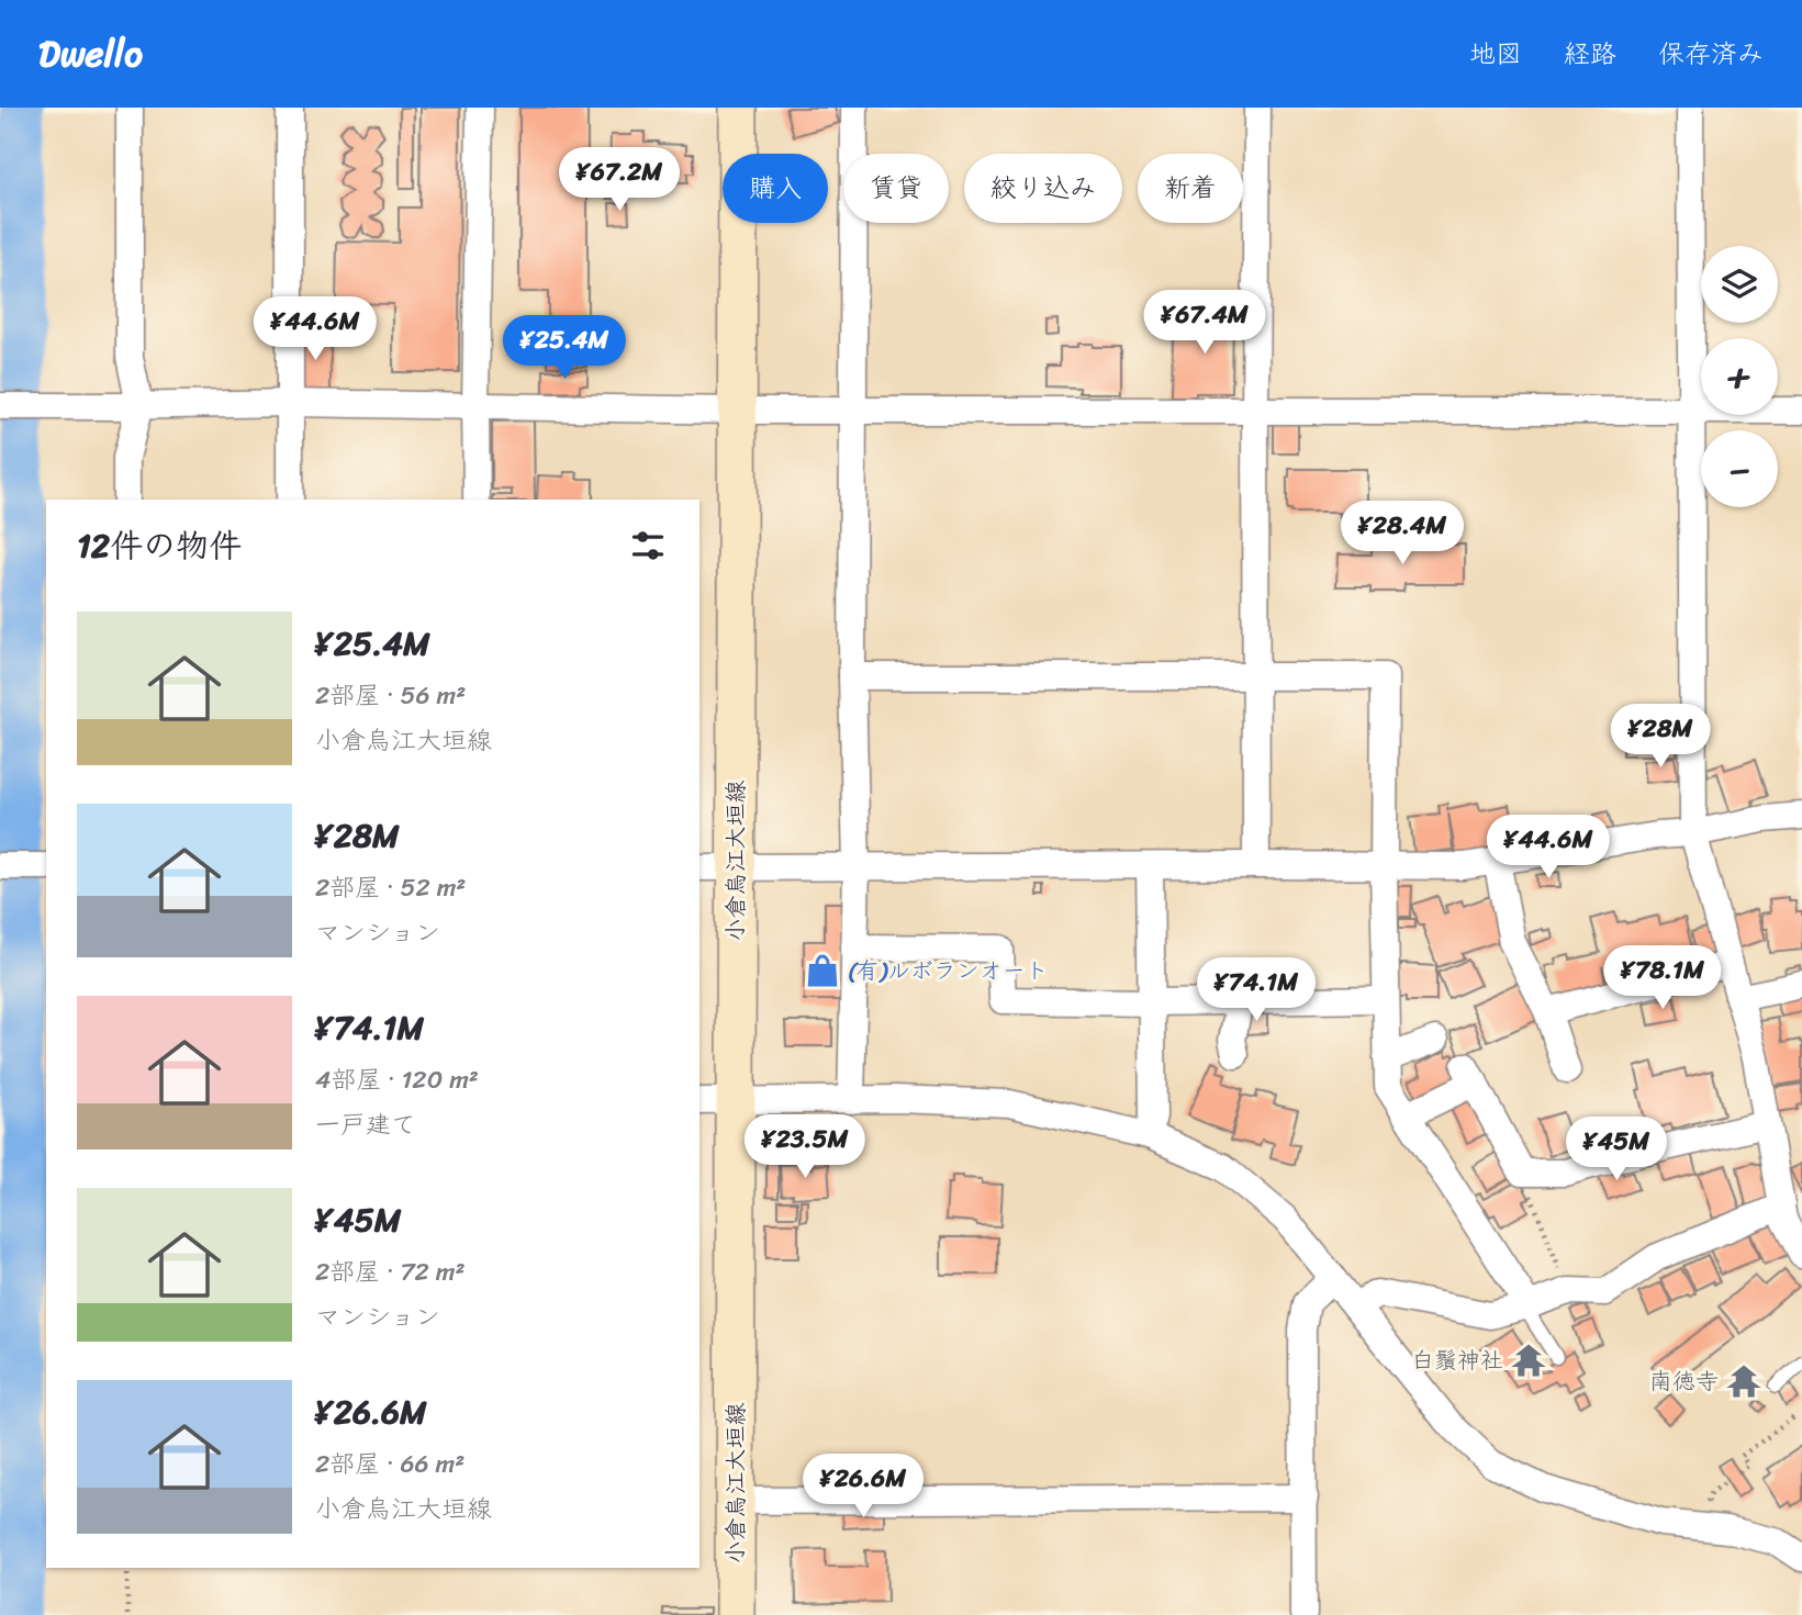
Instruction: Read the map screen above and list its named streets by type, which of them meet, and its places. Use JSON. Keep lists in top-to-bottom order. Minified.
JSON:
{"streets":{"main road":["小倉烏江大垣線"]},"places":{"shop":["(有)ルボランオート"],"temple":["白鬚神社","南徳寺"]},"page":{"header":"Dwello","nav":["地図","経路","保存済み"],"price":["¥67.2M","¥67.4M","¥44.6M","¥25.4M","¥28.4M","¥28M","¥44.6M","¥78.1M","¥74.1M","¥23.5M","¥45M","¥26.6M"],"chip":["購入","賃貸","絞り込み","新着"],"map_buttons":["+","−"],"heading":"12件の物件","list":[{"name":"¥25.4M","note":"2部屋 · 56 m² · 小倉烏江大垣線"},{"name":"¥28M","note":"2部屋 · 52 m² · マンション"},{"name":"¥74.1M","note":"4部屋 · 120 m² · 一戸建て"},{"name":"¥45M","note":"2部屋 · 72 m² · マンション"},{"name":"¥26.6M","note":"2部屋 · 66 m² · 小倉烏江大垣線"}]}}
